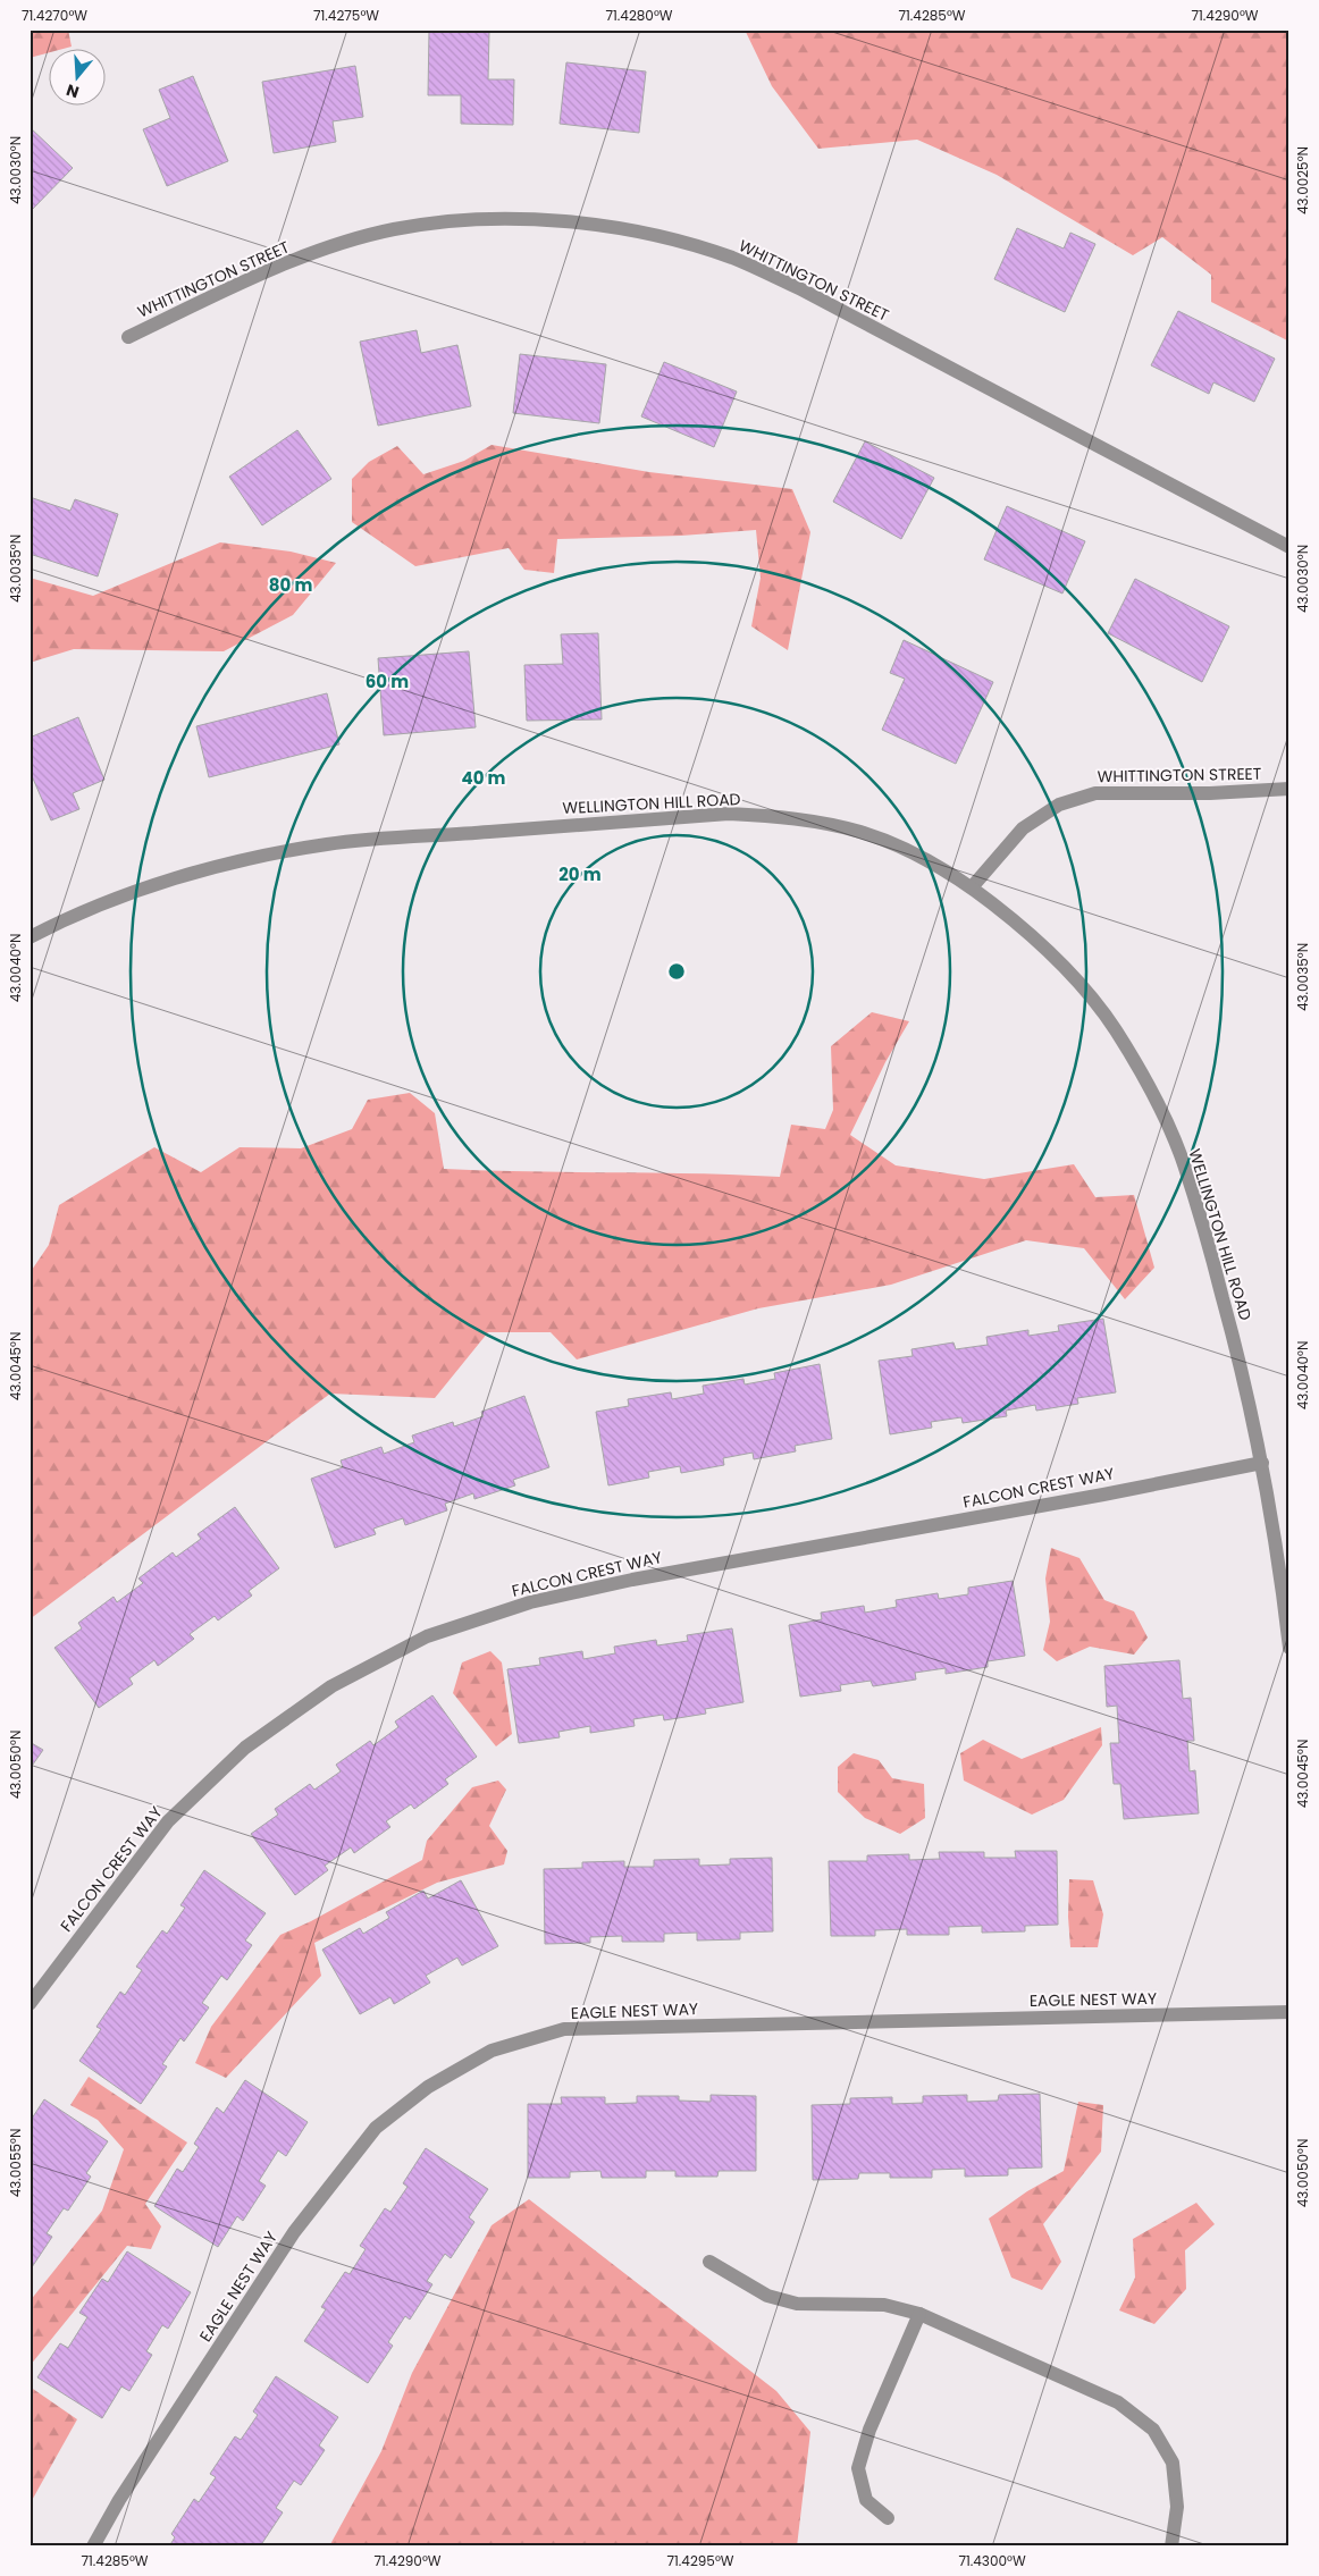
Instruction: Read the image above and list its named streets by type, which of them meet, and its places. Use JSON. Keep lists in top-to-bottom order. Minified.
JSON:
{"streets":{"street":["WHITTINGTON STREET","WELLINGTON HILL ROAD","FALCON CREST WAY","EAGLE NEST WAY"]},"crossings":[["WHITTINGTON STREET","WELLINGTON HILL ROAD"],["WELLINGTON HILL ROAD","FALCON CREST WAY"]],"north":"bottom","coordinates":["71.4270°W","71.4275°W","71.4280°W","71.4285°W","71.4290°W","43.0030°N","43.0025°N","43.0035°N","43.0040°N","43.0045°N","43.0050°N","43.0055°N","71.4295°W","71.4300°W"],"rings":["80 m","60 m","40 m","20 m"]}
